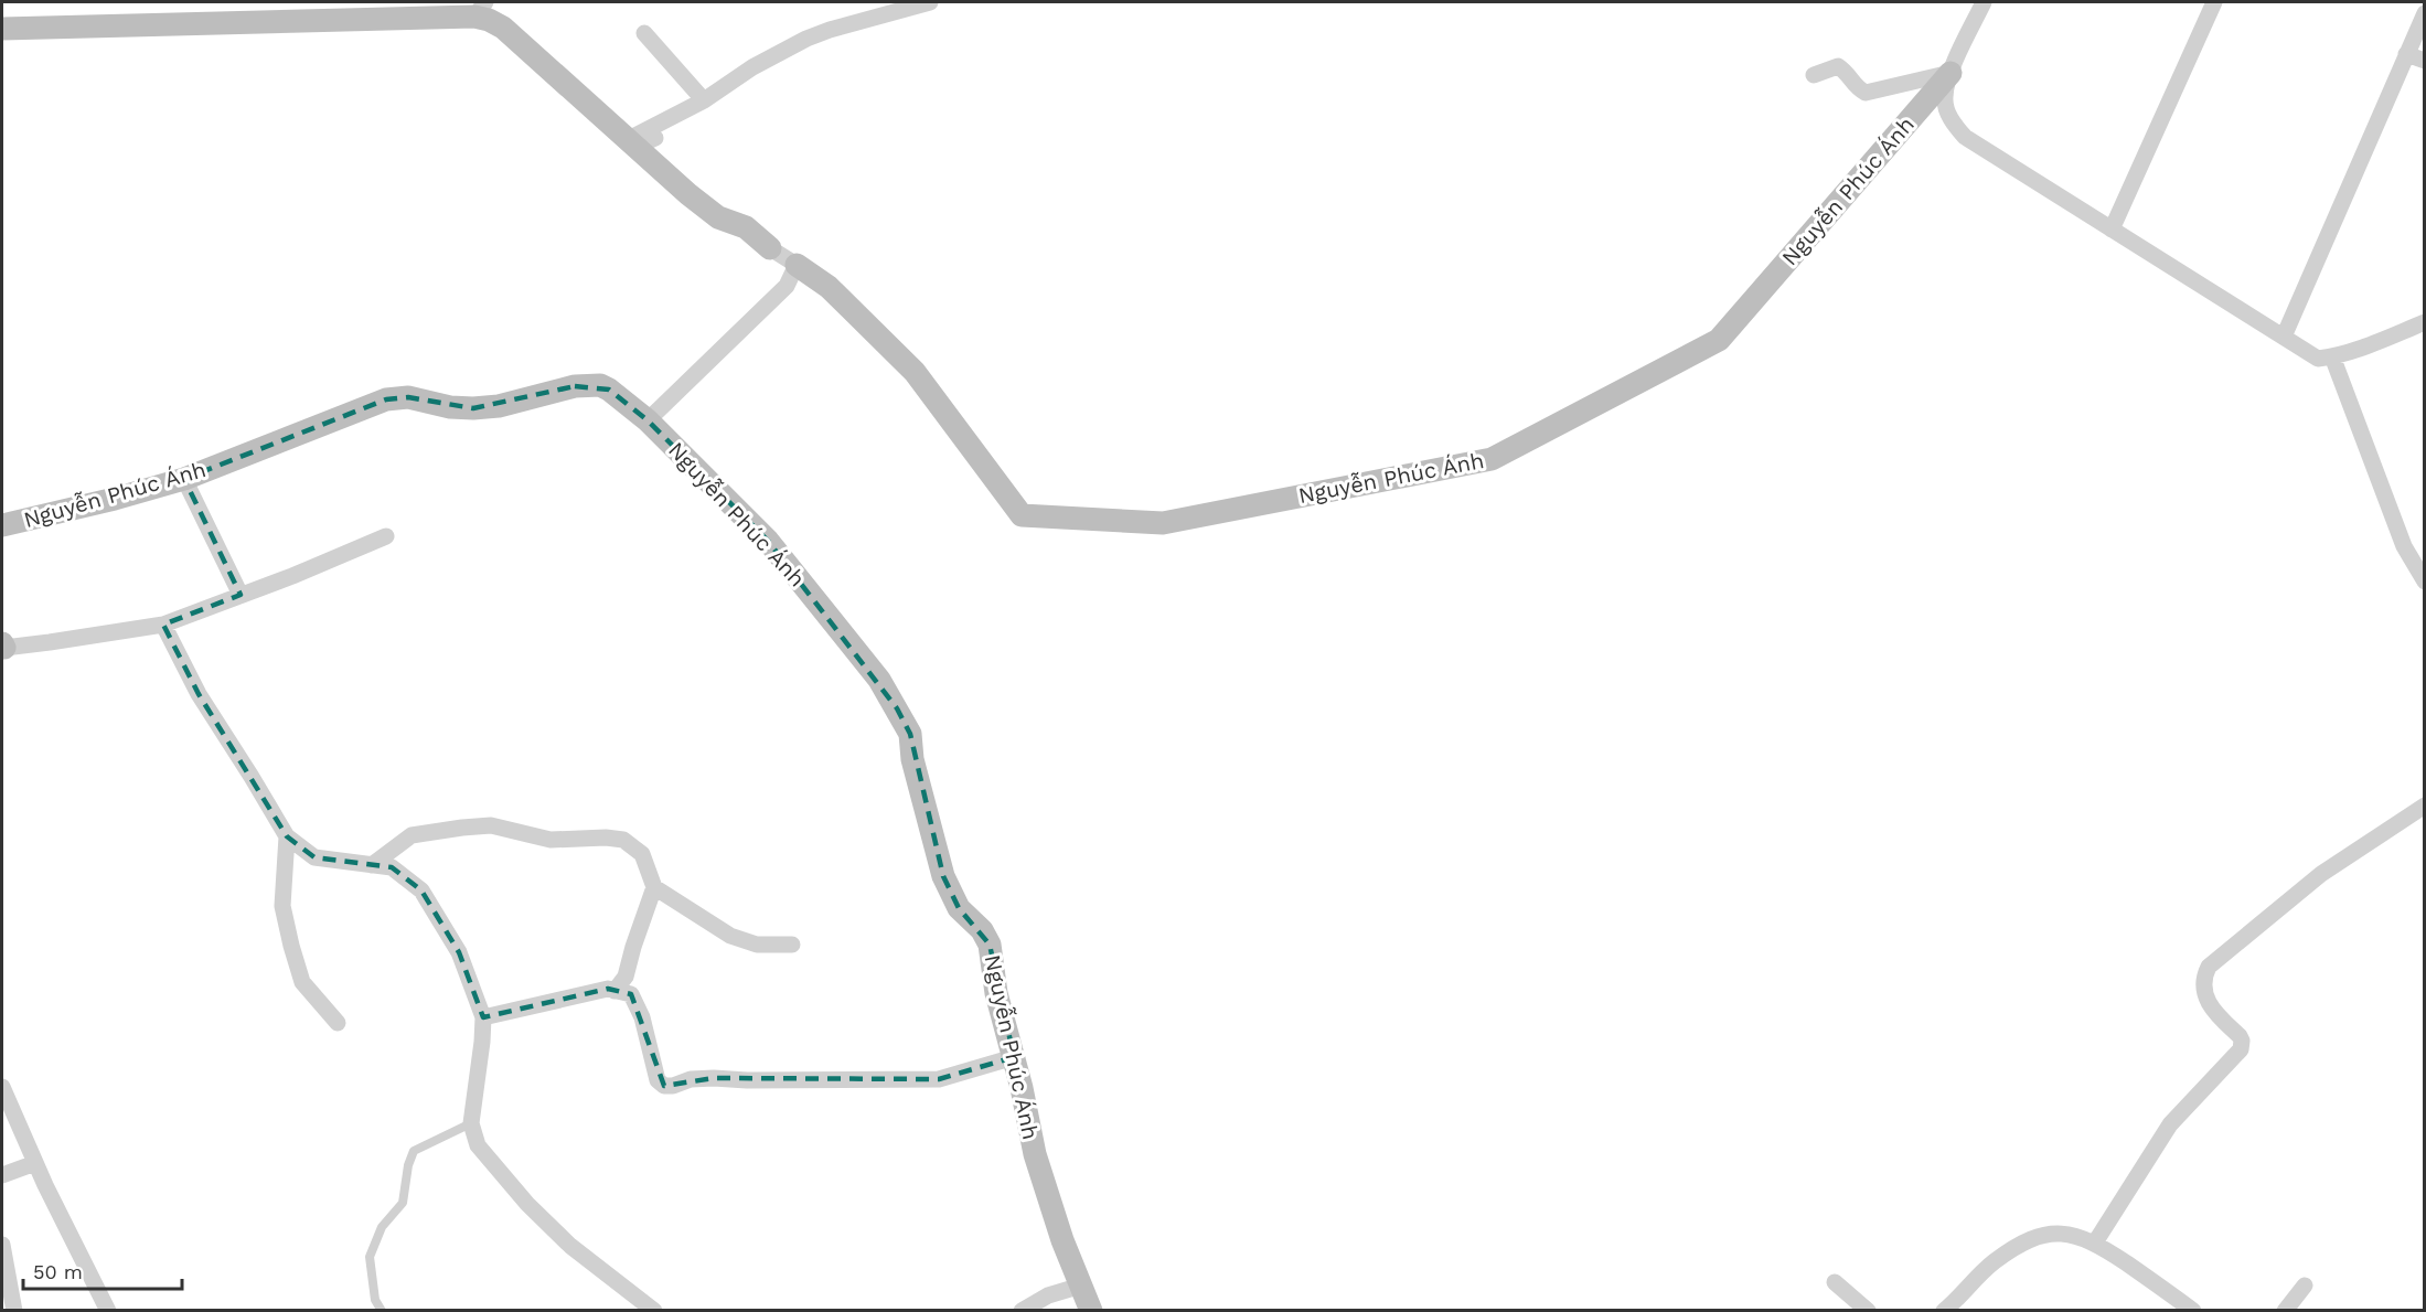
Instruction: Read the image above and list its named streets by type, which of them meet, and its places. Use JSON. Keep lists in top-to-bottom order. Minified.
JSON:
{"streets":{"street":["Nguyễn Phúc Ánh"]},"scale_bar":"50 m"}
